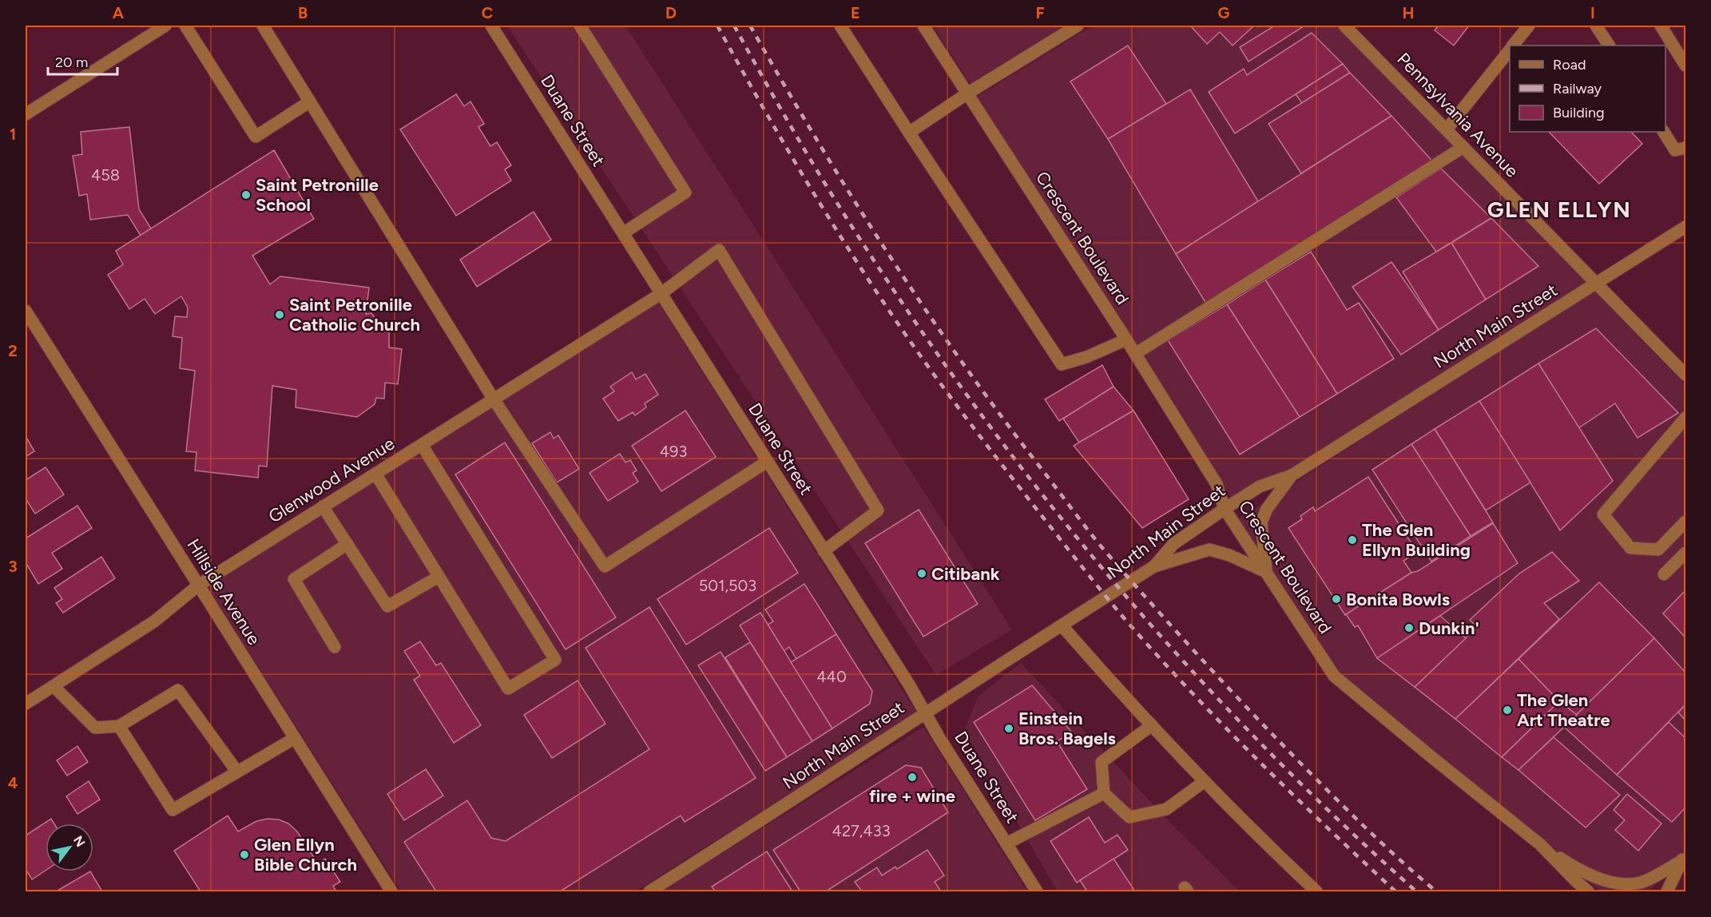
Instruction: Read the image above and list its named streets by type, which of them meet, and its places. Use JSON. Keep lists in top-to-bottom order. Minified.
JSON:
{"streets":{"street":["Pennsylvania Avenue","Duane Street","Crescent Boulevard","North Main Street","Glenwood Avenue","Hillside Avenue"]},"crossings":[["Pennsylvania Avenue","North Main Street"],["Duane Street","North Main Street"],["Duane Street","Glenwood Avenue"],["Crescent Boulevard","North Main Street"],["Glenwood Avenue","Hillside Avenue"]],"districts":["GLEN ELLYN"],"places":["Saint Petronille School","Saint Petronille Catholic Church","The Glen Ellyn Building","Citibank","Bonita Bowls","Dunkin'","The Glen Art Theatre","Einstein Bros. Bagels","fire + wine","Glen Ellyn Bible Church"],"house_numbers":["458","493","501,503","440","427,433"],"legend":["Road","Railway","Building"],"scale_bar":"20 m","north":"top right","grid":{"columns":["A","B","C","D","E","F","G","H","I"],"rows":["1","2","3","4"]}}
